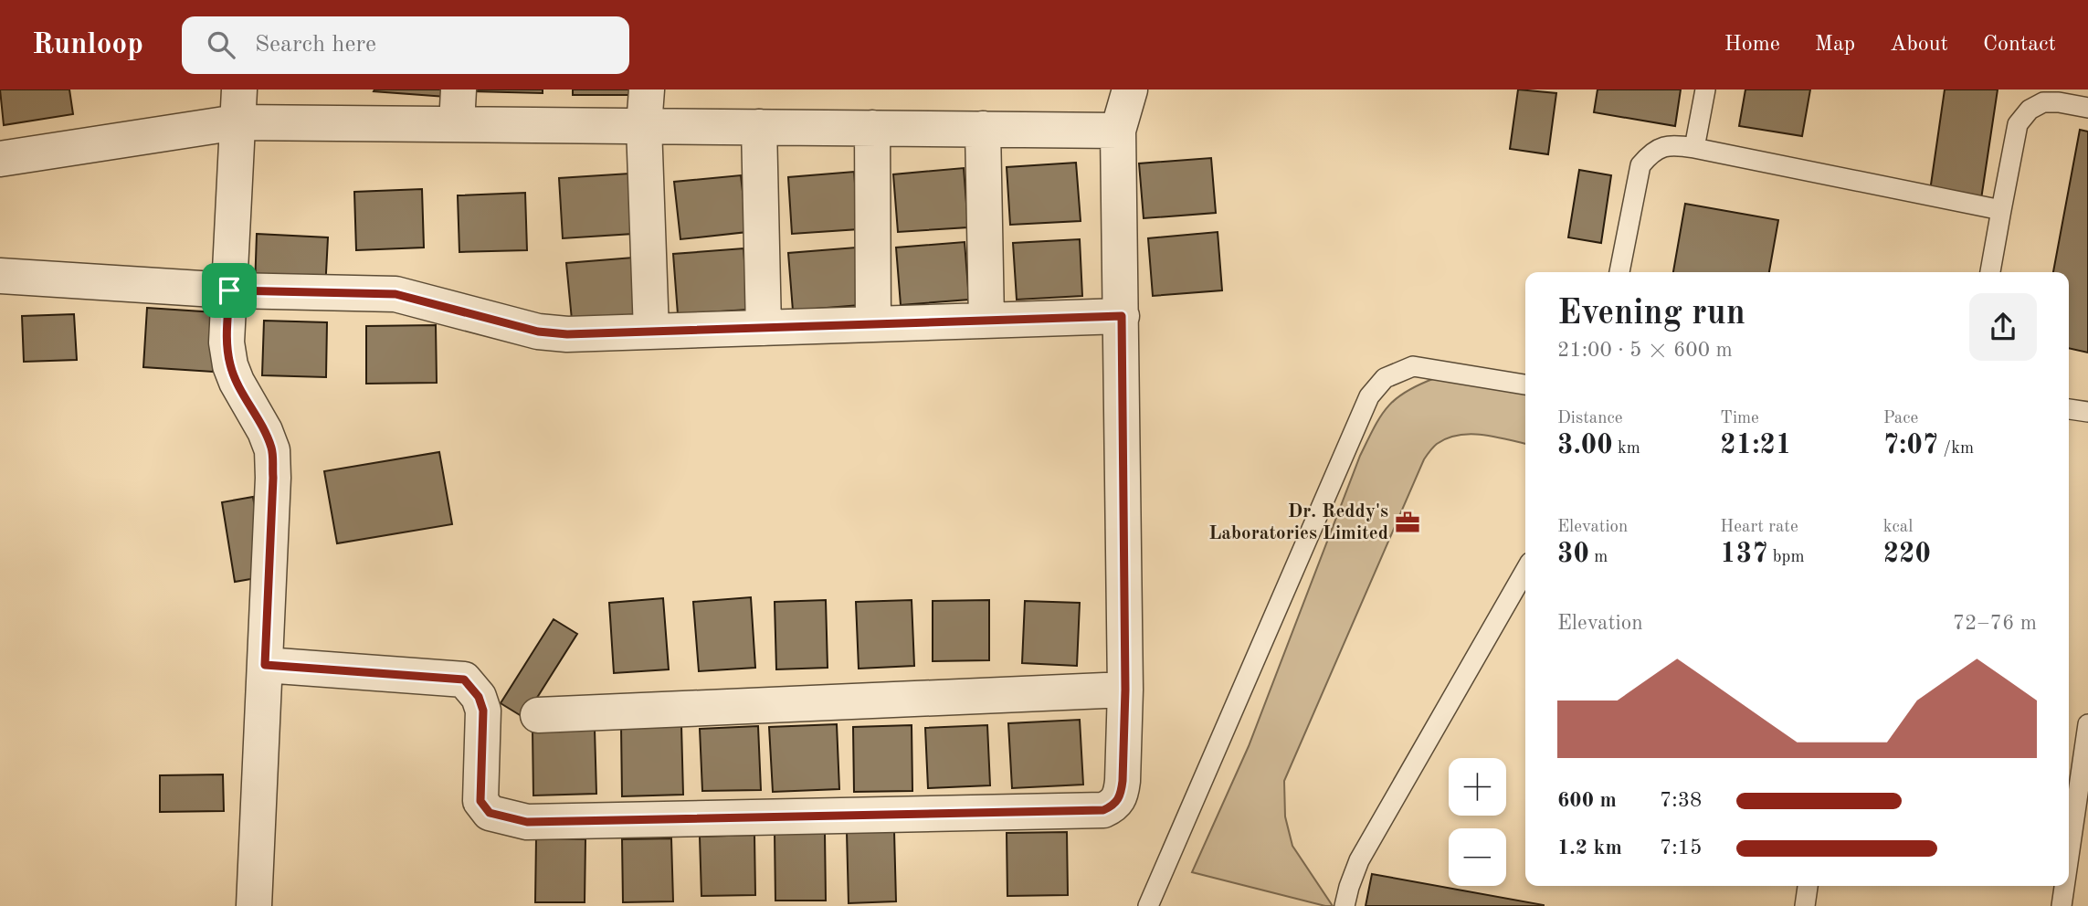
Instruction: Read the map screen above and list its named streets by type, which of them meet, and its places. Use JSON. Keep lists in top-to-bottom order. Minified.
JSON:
{"places":{"office":["Dr. Reddy's Laboratories Limited"]},"page":{"header":"Runloop","search":"Search here","nav":["Home","Map","About","Contact"],"heading":["Evening run","21:00 · 5 × 600 m"],"stats":[["Distance","3.00 km"],["Time","21:21"],["Pace","7:07 /km"],["Elevation","30 m"],["Heart rate","137 bpm"],["kcal","220"]],"chart":["Elevation","72–76 m"],"map_buttons":["+","−"],"list":[{"name":"600 m","note":"7:38"},{"name":"1.2 km","note":"7:15"}]}}
